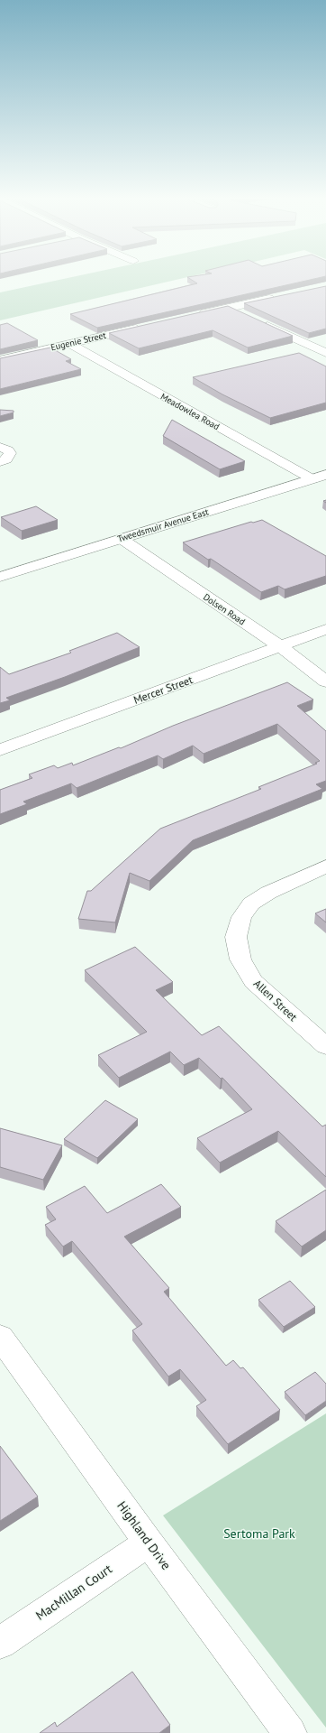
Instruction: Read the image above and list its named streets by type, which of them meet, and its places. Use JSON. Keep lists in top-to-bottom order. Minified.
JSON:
{"streets":{"street":["Eugenie Street","Meadowlea Road","Tweedsmuir Avenue East","Dolsen Road","Mercer Street","Allen Street","Highland Drive","MacMillan Court"]},"crossings":[["Eugenie Street","Meadowlea Road"],["Meadowlea Road","Tweedsmuir Avenue East"],["Tweedsmuir Avenue East","Dolsen Road"],["Dolsen Road","Mercer Street"],["Highland Drive","MacMillan Court"]],"parks":["Sertoma Park"]}
